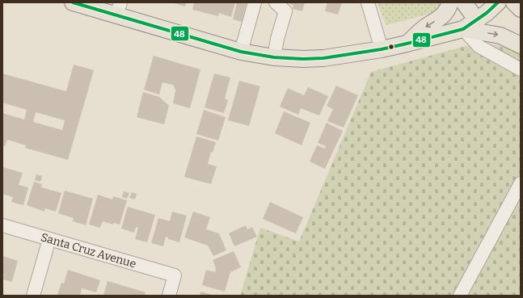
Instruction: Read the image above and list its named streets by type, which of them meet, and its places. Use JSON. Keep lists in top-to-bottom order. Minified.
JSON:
{"streets":{"street":["Santa Cruz Avenue"]},"lines":["transit line 48"]}
